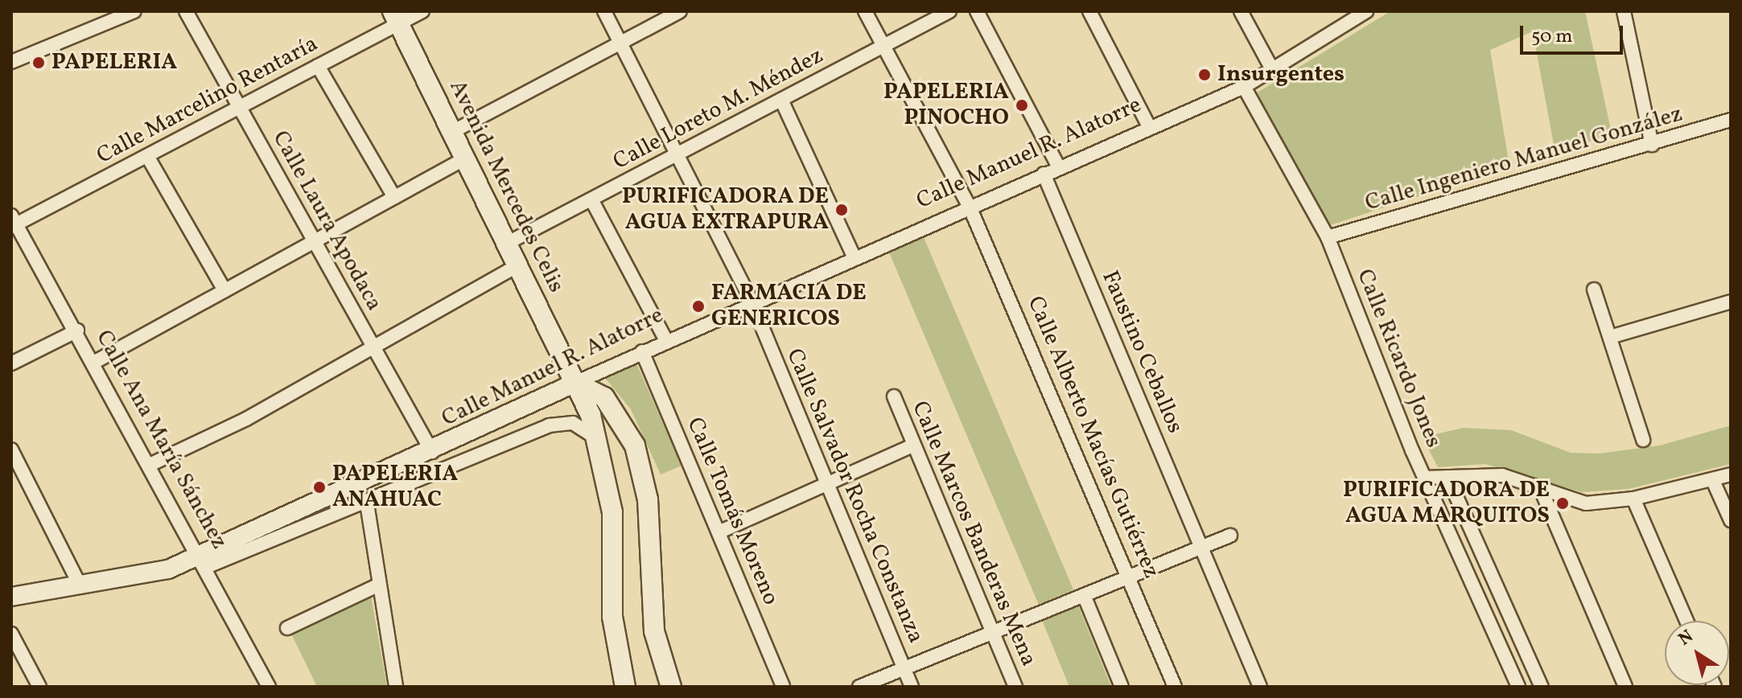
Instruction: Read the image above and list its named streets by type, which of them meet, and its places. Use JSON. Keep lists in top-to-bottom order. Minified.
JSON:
{"streets":{"main road":["Avenida Mercedes Celis"],"street":["Calle Marcelino Rentaría","Calle Loreto M. Méndez","Calle Manuel R. Alatorre","Calle Ingeniero Manuel González","Calle Laura Apodaca","Faustino Ceballos","Calle Ricardo Jones","Calle Alberto Macías Gutiérrez","Calle Ana María Sánchez","Calle Salvador Rocha Constanza","Calle Tomás Moreno","Calle Marcos Banderas Mena"]},"crossings":[["Calle Marcelino Rentaría","Avenida Mercedes Celis"],["Calle Marcelino Rentaría","Calle Laura Apodaca"],["Calle Marcelino Rentaría","Calle Ana María Sánchez"],["Calle Loreto M. Méndez","Avenida Mercedes Celis"],["Calle Loreto M. Méndez","Calle Alberto Macías Gutiérrez"],["Calle Loreto M. Méndez","Calle Salvador Rocha Constanza"],["Calle Manuel R. Alatorre","Avenida Mercedes Celis"],["Calle Manuel R. Alatorre","Calle Laura Apodaca"],["Calle Manuel R. Alatorre","Faustino Ceballos"],["Calle Manuel R. Alatorre","Calle Ricardo Jones"],["Calle Manuel R. Alatorre","Calle Alberto Macías Gutiérrez"],["Calle Manuel R. Alatorre","Calle Ana María Sánchez"],["Calle Manuel R. Alatorre","Calle Salvador Rocha Constanza"],["Calle Manuel R. Alatorre","Calle Tomás Moreno"],["Calle Ingeniero Manuel González","Calle Ricardo Jones"]],"places":["PAPELERIA","Insurgentes","PAPELERIA PINOCHO","PURIFICADORA DE AGUA EXTRAPURA","FARMACIA DE GENERICOS","PAPELERIA ANAHUAC","PURIFICADORA DE AGUA MARQUITOS"],"scale_bar":"50 m","north":"top left"}
